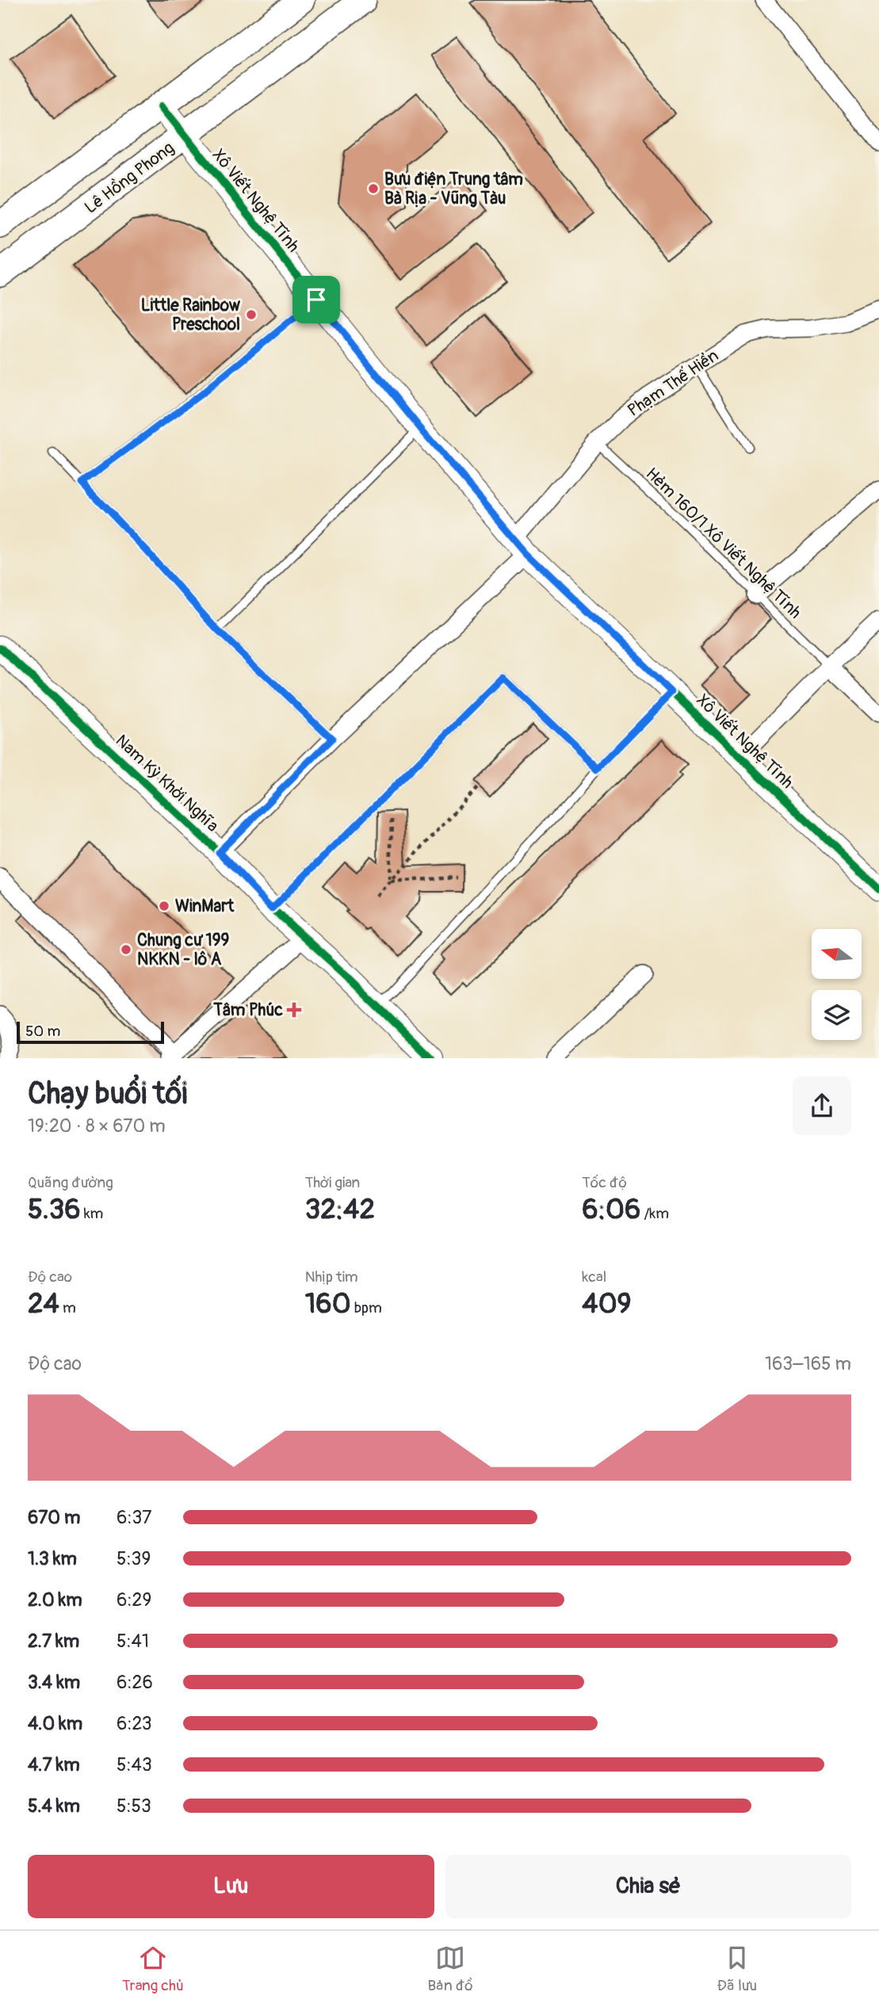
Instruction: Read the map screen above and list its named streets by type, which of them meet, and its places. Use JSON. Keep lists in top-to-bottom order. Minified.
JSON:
{"streets":{"main road":["Lê Hồng Phong"],"street":["Xô Viết Nghệ Tĩnh","Phạm Thế Hiển","Nam Kỳ Khởi Nghĩa"],"lane":["Hẻm 160/1 Xô Viết Nghệ Tĩnh"]},"crossings":[["Lê Hồng Phong","Xô Viết Nghệ Tĩnh"],["Xô Viết Nghệ Tĩnh","Phạm Thế Hiển"],["Phạm Thế Hiển","Hẻm 160/1 Xô Viết Nghệ Tĩnh"],["Phạm Thế Hiển","Nam Kỳ Khởi Nghĩa"]],"places":{"other":["Bưu điện Trung tâm Bà Rịa - Vũng Tàu","Little Rainbow Preschool","WinMart","Chung cư 199 NKKN - lô A"],"health":["Tâm Phúc"]},"scale_bar":"50 m","north":"left","page":{"scale":"50 m","heading":["Chạy buổi tối","19:20 · 8 × 670 m"],"stats":[["Quãng đường","5.36 km"],["Thời gian","32:42"],["Tốc độ","6:06 /km"],["Độ cao","24 m"],["Nhịp tim","160 bpm"],["kcal","409"]],"chart":["Độ cao","163–165 m"],"list":[{"name":"670 m","note":"6:37"},{"name":"1.3 km","note":"5:39"},{"name":"2.0 km","note":"6:29"},{"name":"2.7 km","note":"5:41"},{"name":"3.4 km","note":"6:26"},{"name":"4.0 km","note":"6:23"},{"name":"4.7 km","note":"5:43"},{"name":"5.4 km","note":"5:53"}],"buttons":["Lưu","Chia sẻ"],"tabs":["Trang chủ","Bản đồ","Đã lưu"]}}
